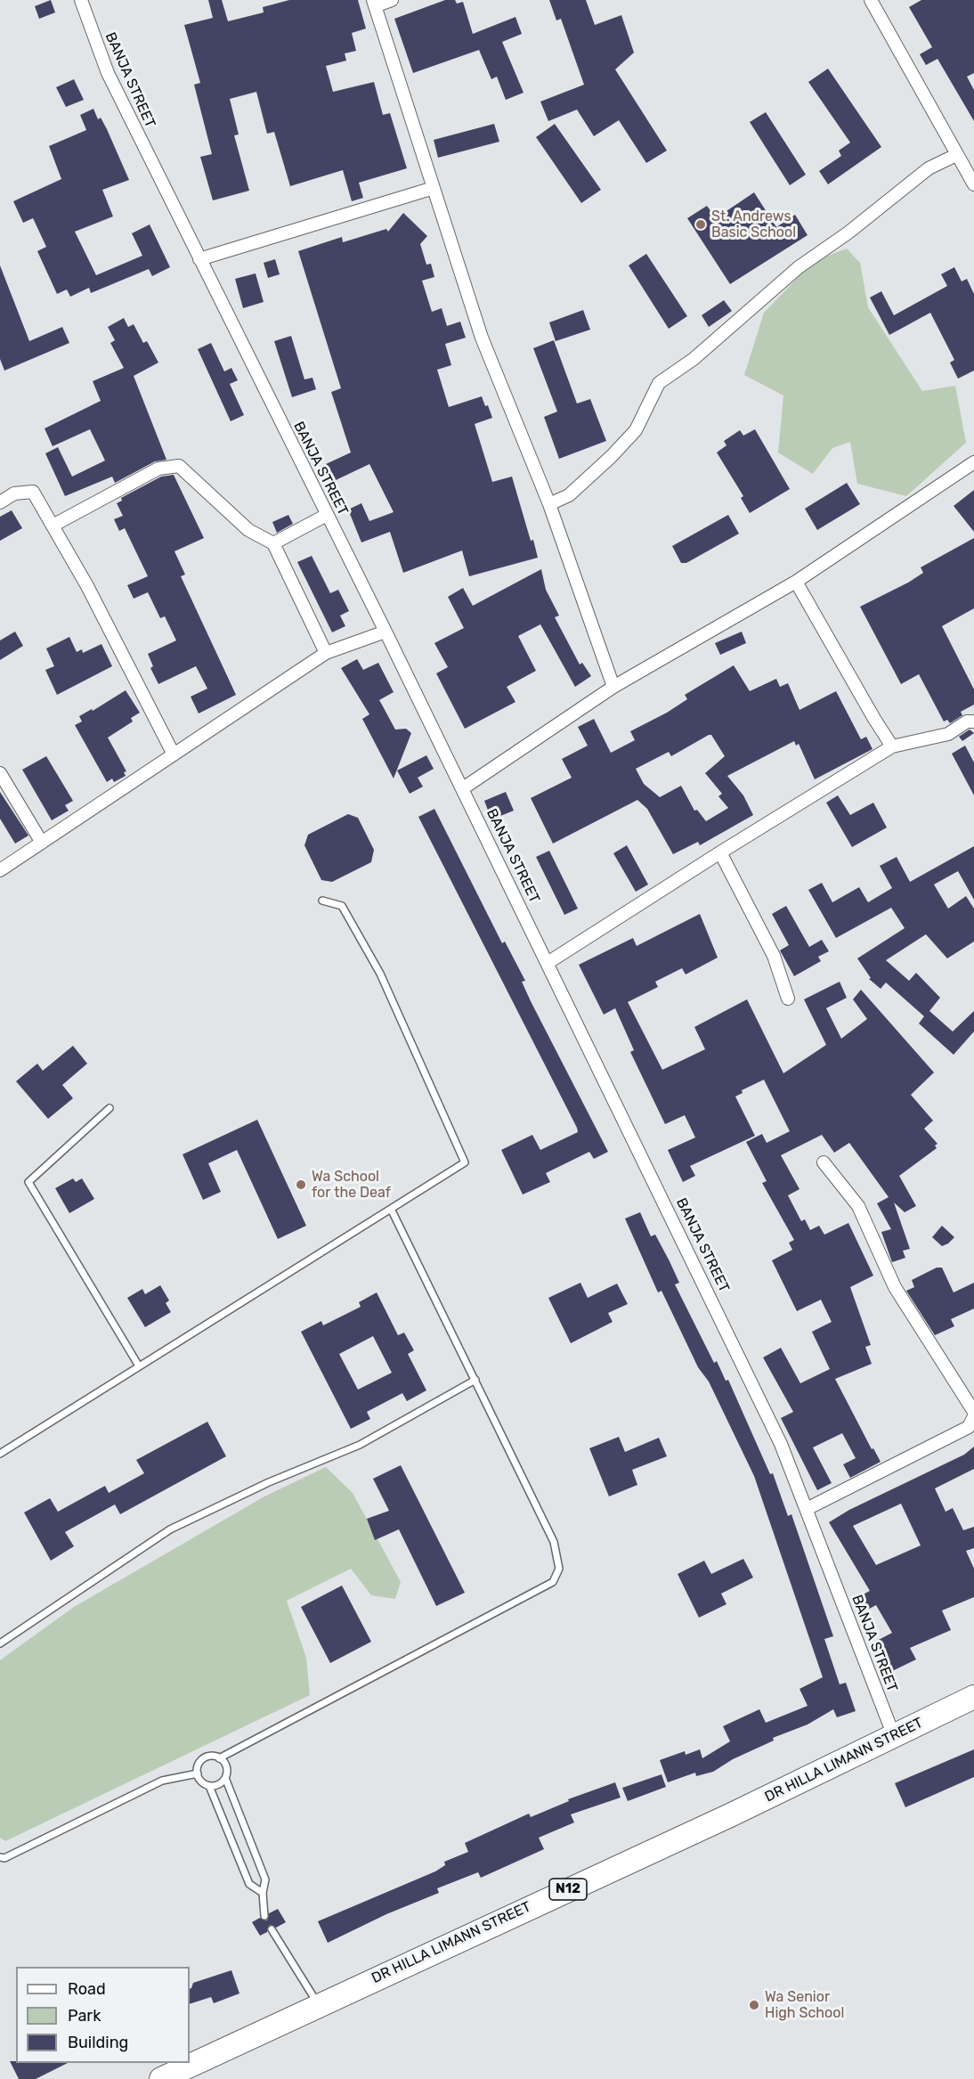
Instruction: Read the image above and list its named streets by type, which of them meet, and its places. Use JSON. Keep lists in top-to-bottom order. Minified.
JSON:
{"streets":{"highway":["DR HILLA LIMANN STREET","N12"],"street":["BANJA STREET"]},"crossings":[["BANJA STREET","DR HILLA LIMANN STREET"]],"places":["St. Andrews Basic School","Wa School for the Deaf","Wa Senior High School"],"legend":["Road","Park","Building"]}
